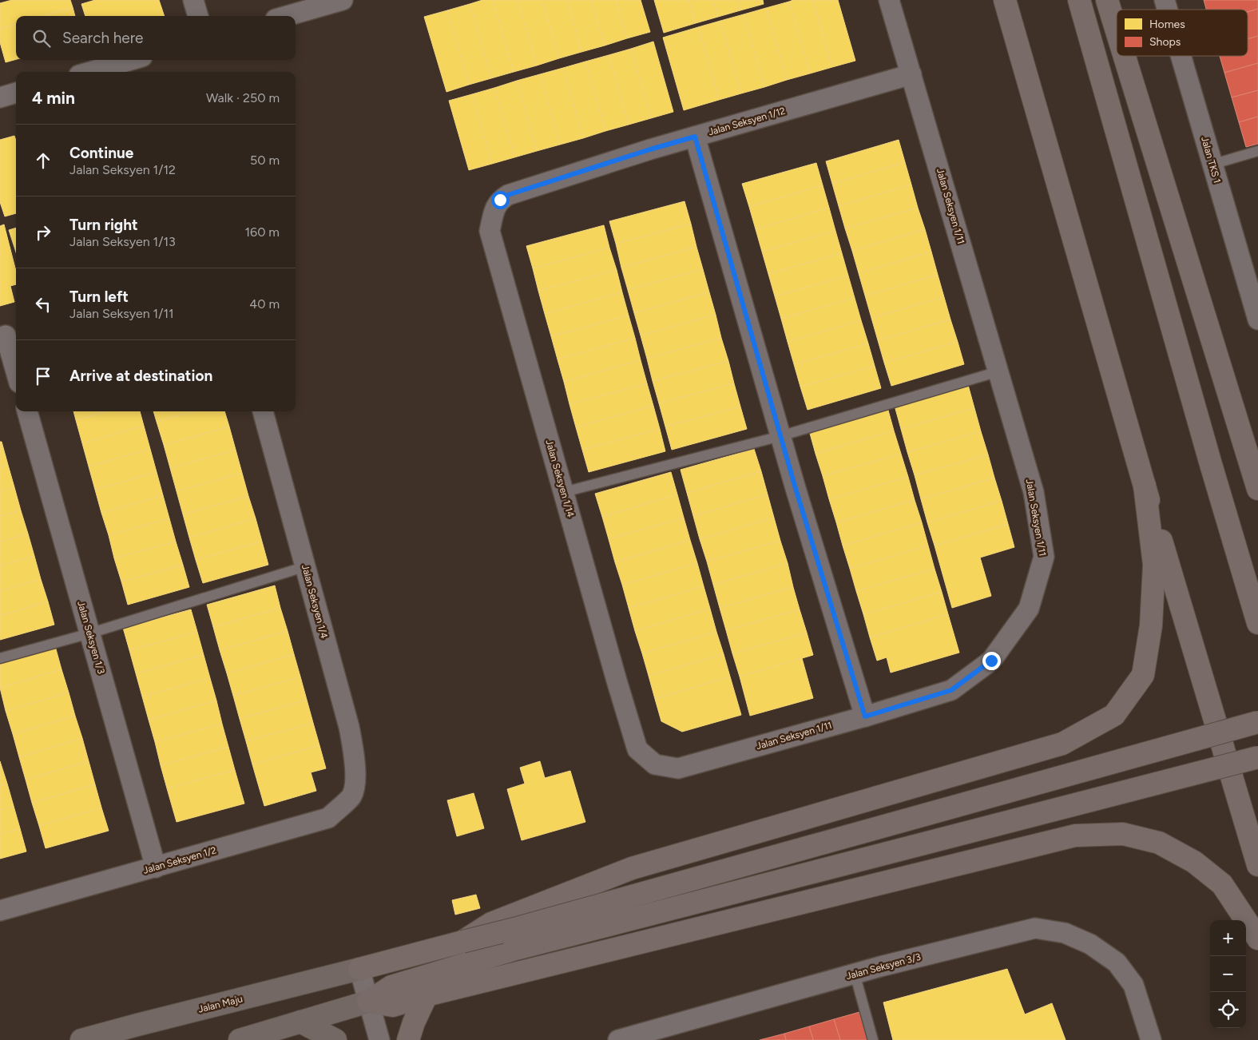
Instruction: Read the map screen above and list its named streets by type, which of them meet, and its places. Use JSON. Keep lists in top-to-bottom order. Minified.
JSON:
{"streets":{"street":["Jalan Seksyen 1/12","Jalan TKS 1","Jalan Seksyen 1/11","Jalan Seksyen 1/14","Jalan Seksyen 1/4","Jalan Seksyen 1/3","Jalan Seksyen 1/2","Jalan Seksyen 3/3","Jalan Maju"]},"crossings":[["Jalan Seksyen 1/12","Jalan Seksyen 1/11"],["Jalan Seksyen 1/12","Jalan Seksyen 1/14"],["Jalan Seksyen 1/11","Jalan Seksyen 1/14"],["Jalan Seksyen 1/4","Jalan Seksyen 1/2"],["Jalan Seksyen 1/3","Jalan Seksyen 1/2"]],"legend":["Homes","Shops"],"page":{"search":"Search here","heading":["4 min","Walk · 250 m"],"list":[["Continue","Jalan Seksyen 1/12","50 m"],["Turn right","Jalan Seksyen 1/13","160 m"],["Turn left","Jalan Seksyen 1/11","40 m"],"Arrive at destination"],"map_buttons":["+","−"]}}
